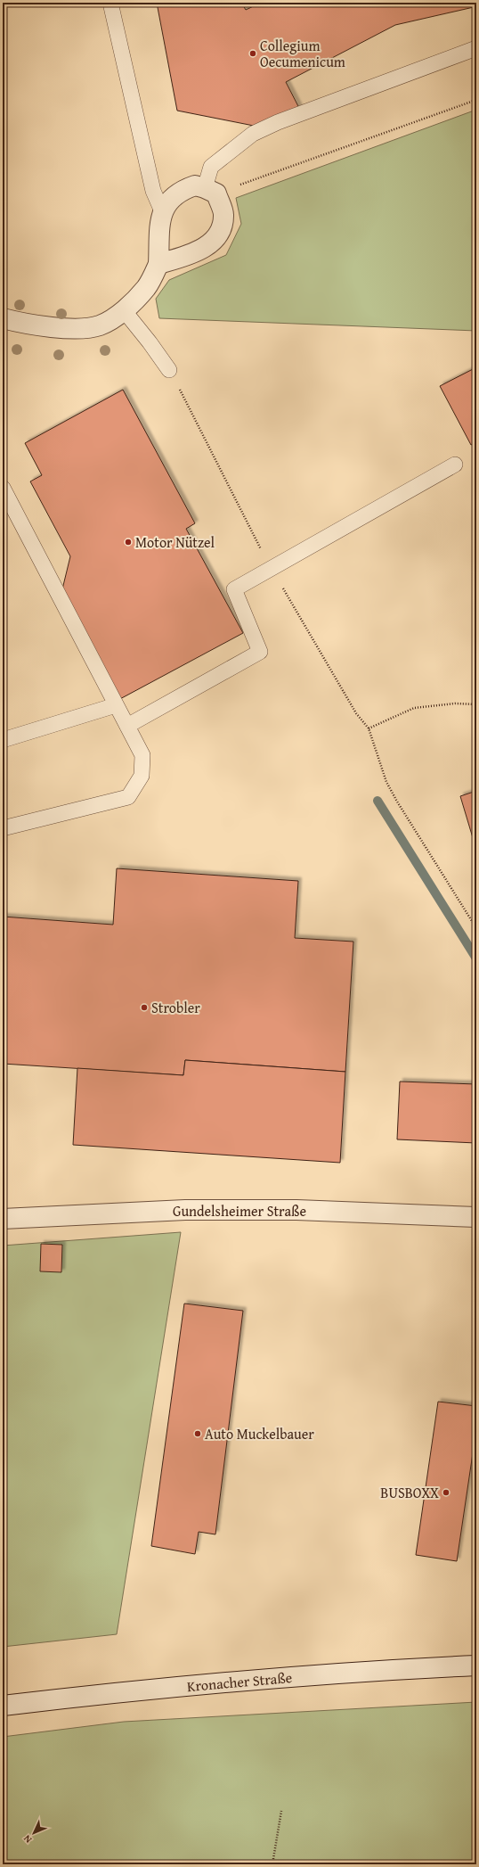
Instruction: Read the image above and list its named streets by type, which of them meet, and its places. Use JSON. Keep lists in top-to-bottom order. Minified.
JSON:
{"streets":{"street":["Gundelsheimer Straße","Kronacher Straße"]},"places":["Collegium Oecumenicum","Motor Nützel","Strobler","Auto Muckelbauer","BUSBOXX"],"north":"bottom left"}
